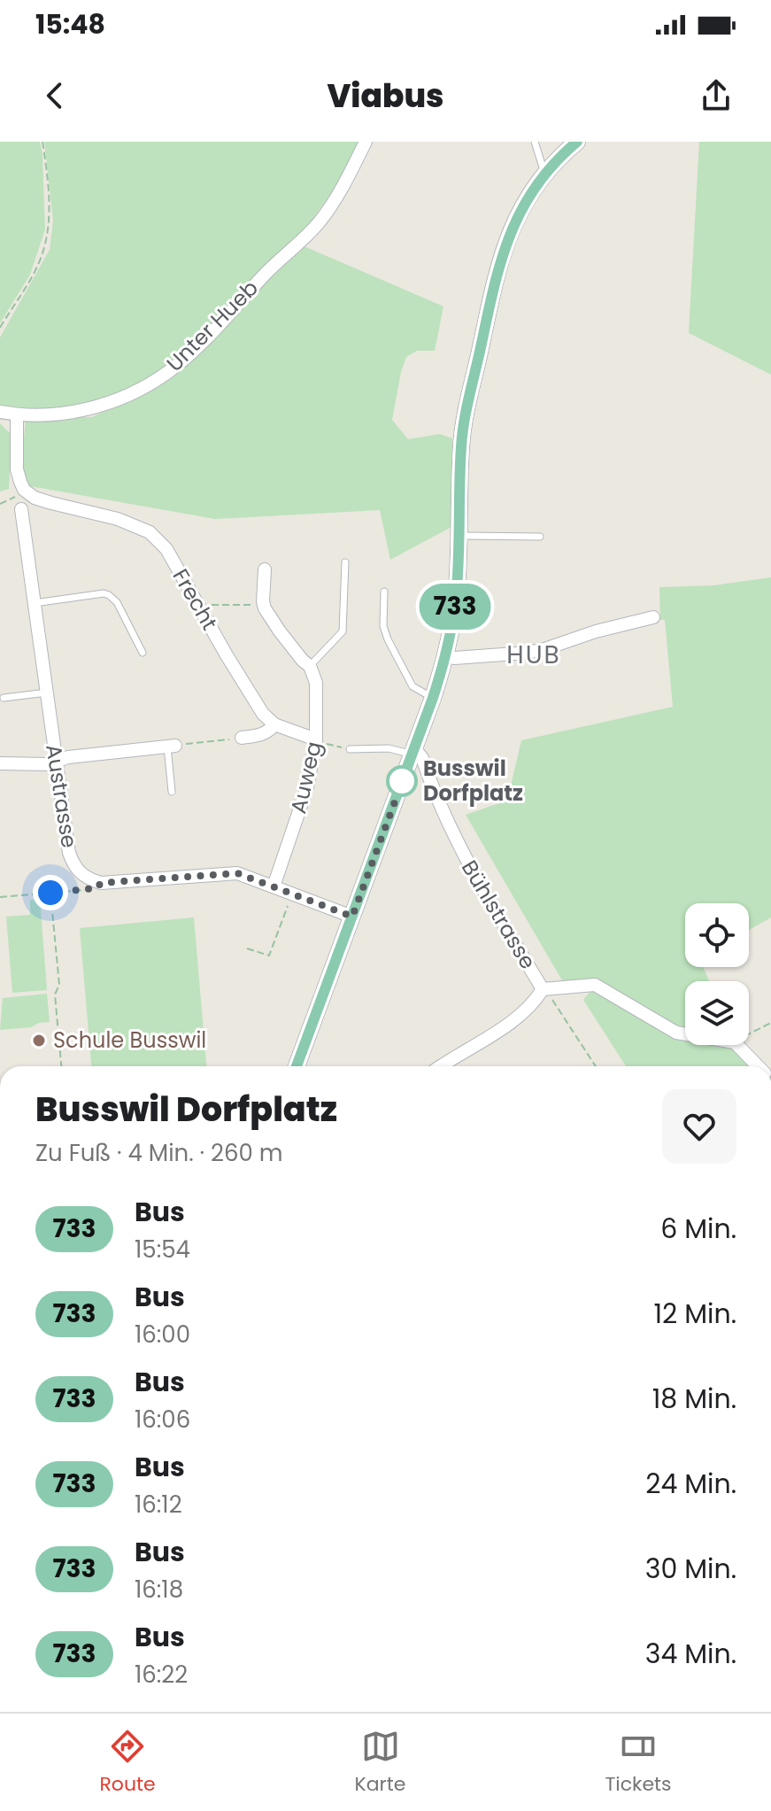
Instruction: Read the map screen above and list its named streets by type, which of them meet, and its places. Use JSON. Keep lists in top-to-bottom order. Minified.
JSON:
{"streets":{"street":["Unter Hueb","Frecht","Auweg","Austrasse","Bühlstrasse"]},"districts":["HUB"],"places":["Busswil Dorfplatz","Schule Busswil"],"lines":["bus line 733"],"page":{"status":"15:48","header":"Viabus","on_map":"733","heading":["Busswil Dorfplatz","Zu Fuß · 4 Min. · 260 m"],"list":[{"mark":"733","name":"Bus","note":"15:54","value":"6 Min."},{"mark":"733","name":"Bus","note":"16:00","value":"12 Min."},{"mark":"733","name":"Bus","note":"16:06","value":"18 Min."},{"mark":"733","name":"Bus","note":"16:12","value":"24 Min."},{"mark":"733","name":"Bus","note":"16:18","value":"30 Min."},{"mark":"733","name":"Bus","note":"16:22","value":"34 Min."}],"tabs":["Route","Karte","Tickets"]}}
